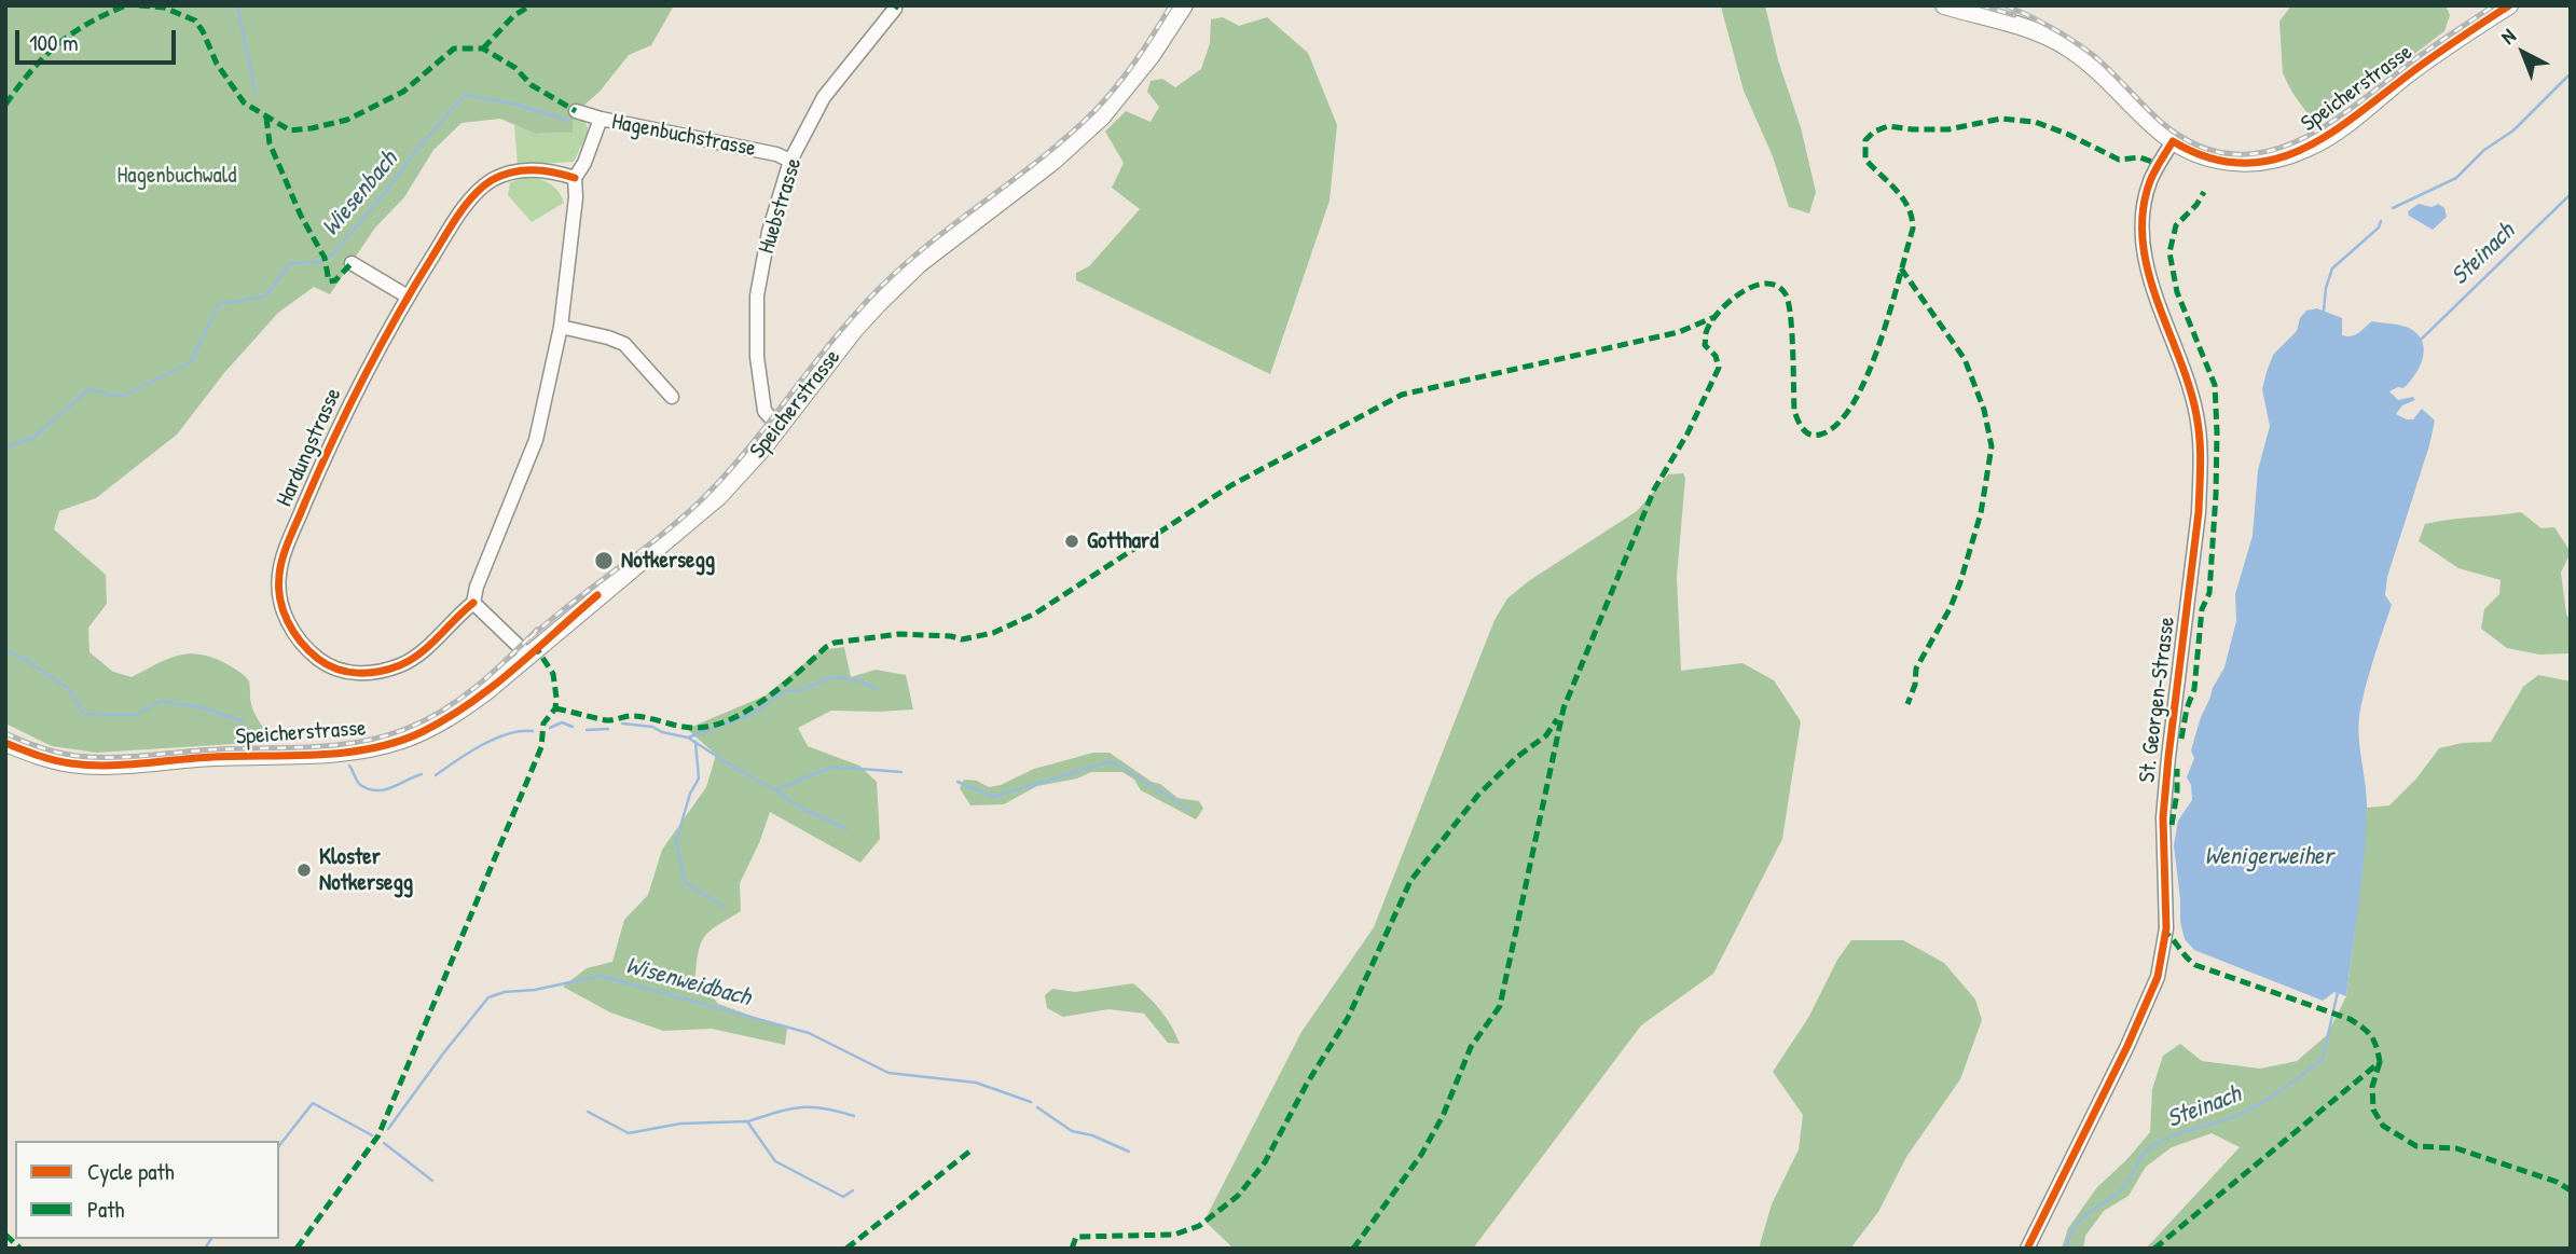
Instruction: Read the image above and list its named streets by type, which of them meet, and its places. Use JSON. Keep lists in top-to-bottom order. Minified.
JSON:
{"streets":{"main road":["Speicherstrasse"],"street":["Hagenbuchstrasse","Huebstrasse","Hardungstrasse","St. Georgen-Strasse"]},"crossings":[["Speicherstrasse","Huebstrasse"],["Speicherstrasse","St. Georgen-Strasse"],["Hagenbuchstrasse","Huebstrasse"],["Hagenbuchstrasse","Hardungstrasse"]],"water":["Wiesenbach","Steinach","Wenigerweiher","Wisenweidbach"],"parks":["Hagenbuchwald"],"places":["Gotthard","Notkersegg","Kloster Notkersegg"],"legend":["Cycle path","Path"],"scale_bar":"100 m","north":"top left"}
